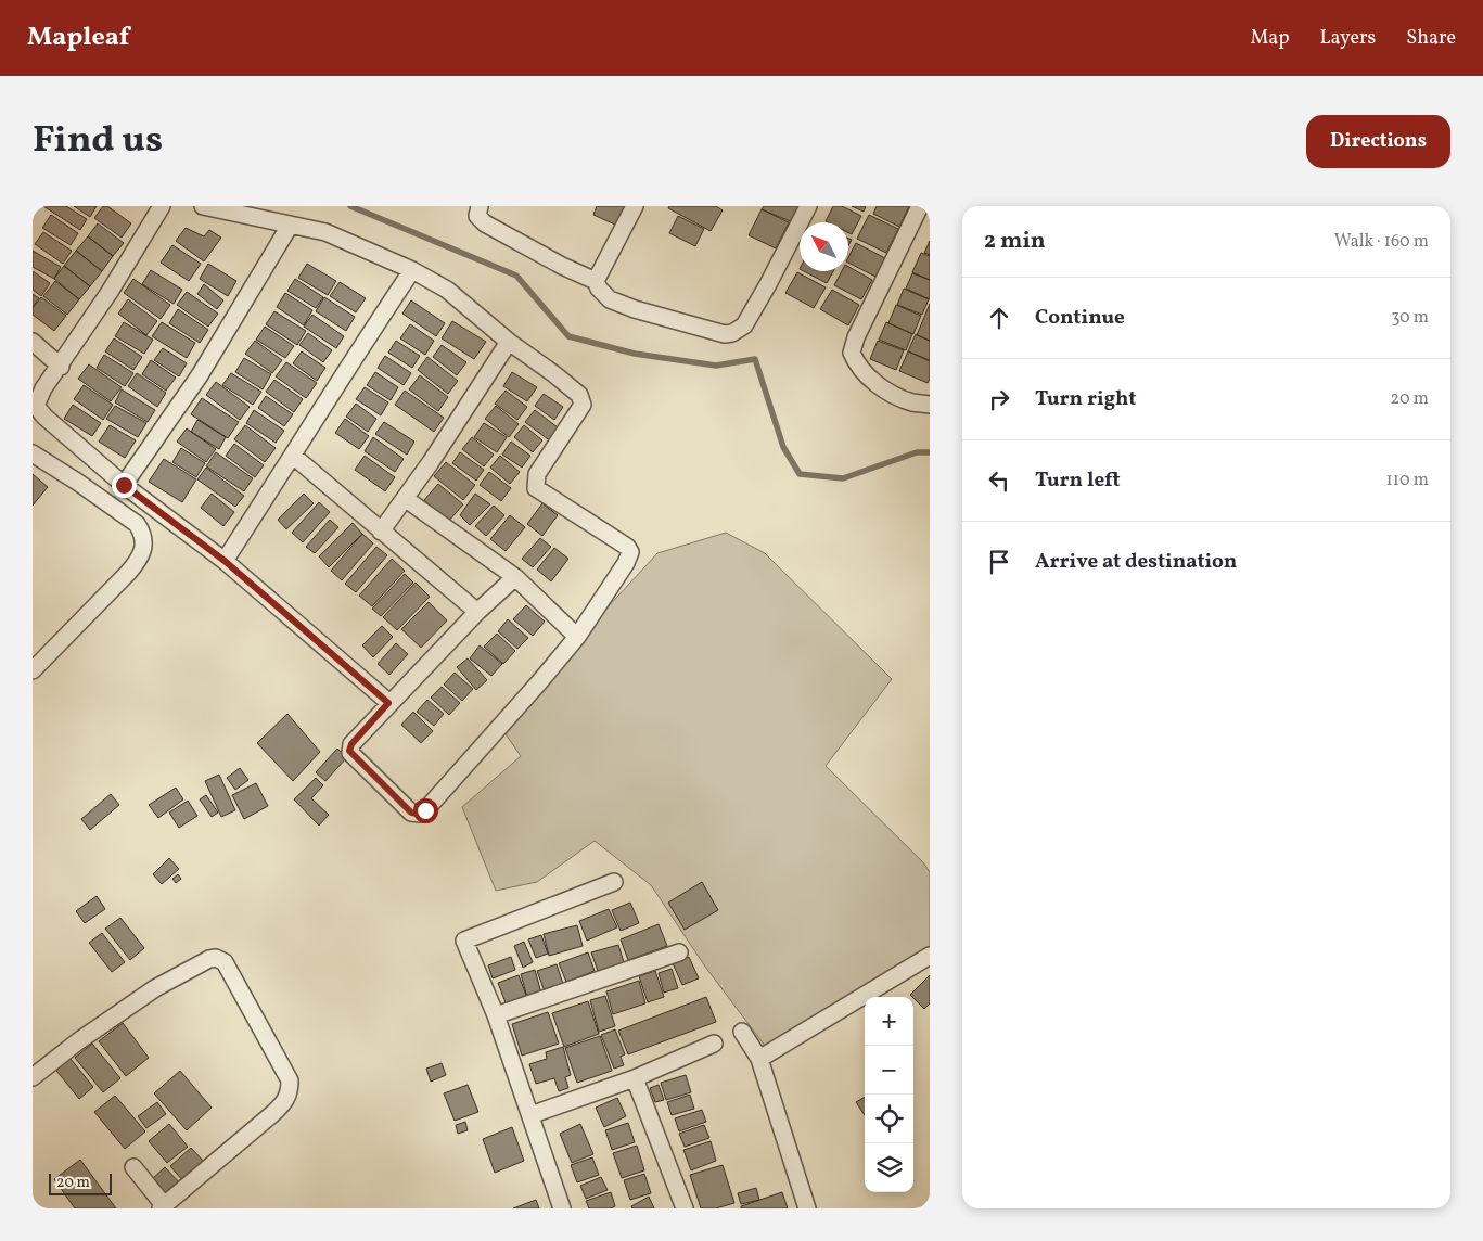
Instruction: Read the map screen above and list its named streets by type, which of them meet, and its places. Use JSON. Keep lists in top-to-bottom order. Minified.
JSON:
{"scale_bar":"20 m","north":"top left","page":{"header":"Mapleaf","nav":["Map","Layers","Share"],"title":"Find us","buttons":"Directions","heading":["2 min","Walk · 160 m"],"list":[["Continue","30 m"],["Turn right","20 m"],["Turn left","110 m"],"Arrive at destination"],"map_buttons":["+","−"],"scale":"20 m"}}
